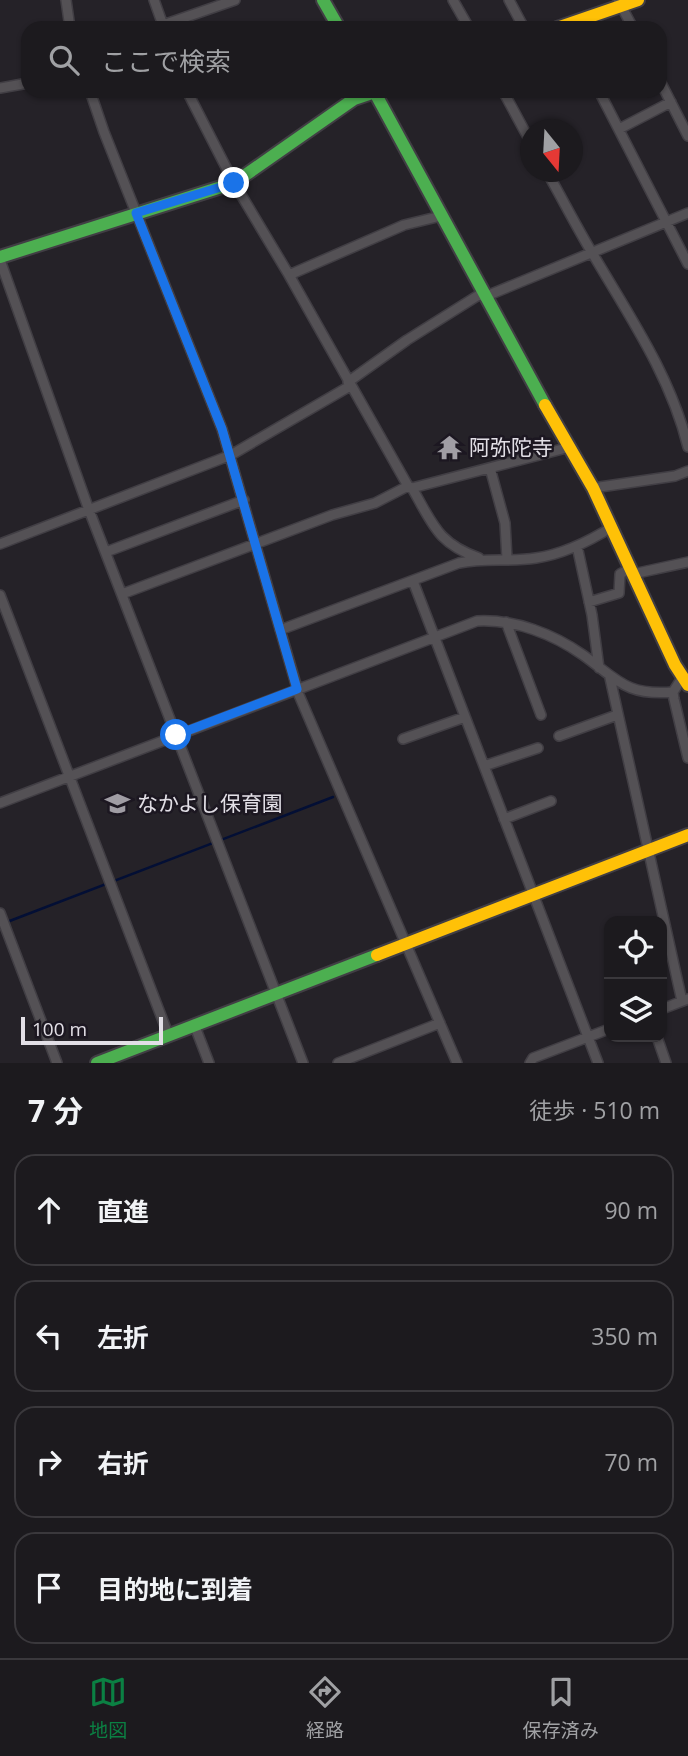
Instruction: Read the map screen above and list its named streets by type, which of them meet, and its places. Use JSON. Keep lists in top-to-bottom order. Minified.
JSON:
{"places":{"temple":["阿弥陀寺"],"school or university":["なかよし保育園"]},"scale_bar":"100 m","north":"bottom","page":{"search":"ここで検索","scale":"100 m","heading":["7 分","徒歩 · 510 m"],"list":[["直進","90 m"],["左折","350 m"],["右折","70 m"],"目的地に到着"],"nav":["地図","経路","保存済み"]}}
